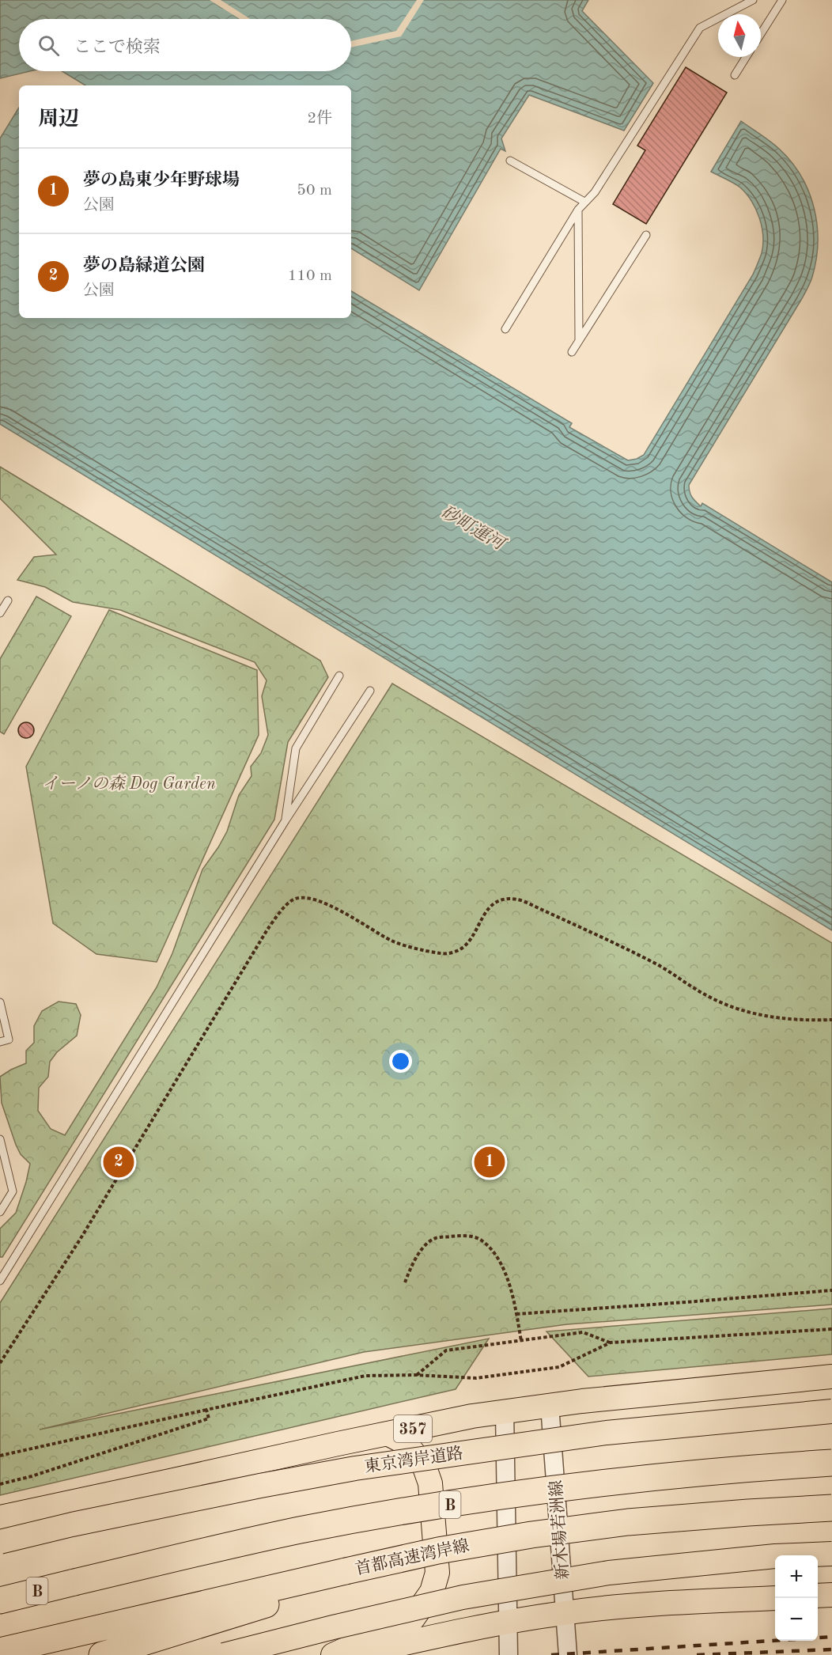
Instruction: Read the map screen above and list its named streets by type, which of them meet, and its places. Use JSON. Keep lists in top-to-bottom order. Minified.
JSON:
{"streets":{"highway":["357","東京湾岸道路","B","首都高速湾岸線"],"street":["新木場若洲線"]},"crossings":[["357","新木場若洲線"]],"water":["砂町運河"],"parks":["イーノの森 Dog Garden"],"north":"top","page":{"search":"ここで検索","heading":["周辺","2件"],"list":[{"mark":"1","name":"夢の島東少年野球場","note":"公園","value":"50 m"},{"mark":"2","name":"夢の島緑道公園","note":"公園","value":"110 m"}],"pins":["1","2"],"map_buttons":["+","−"]}}
